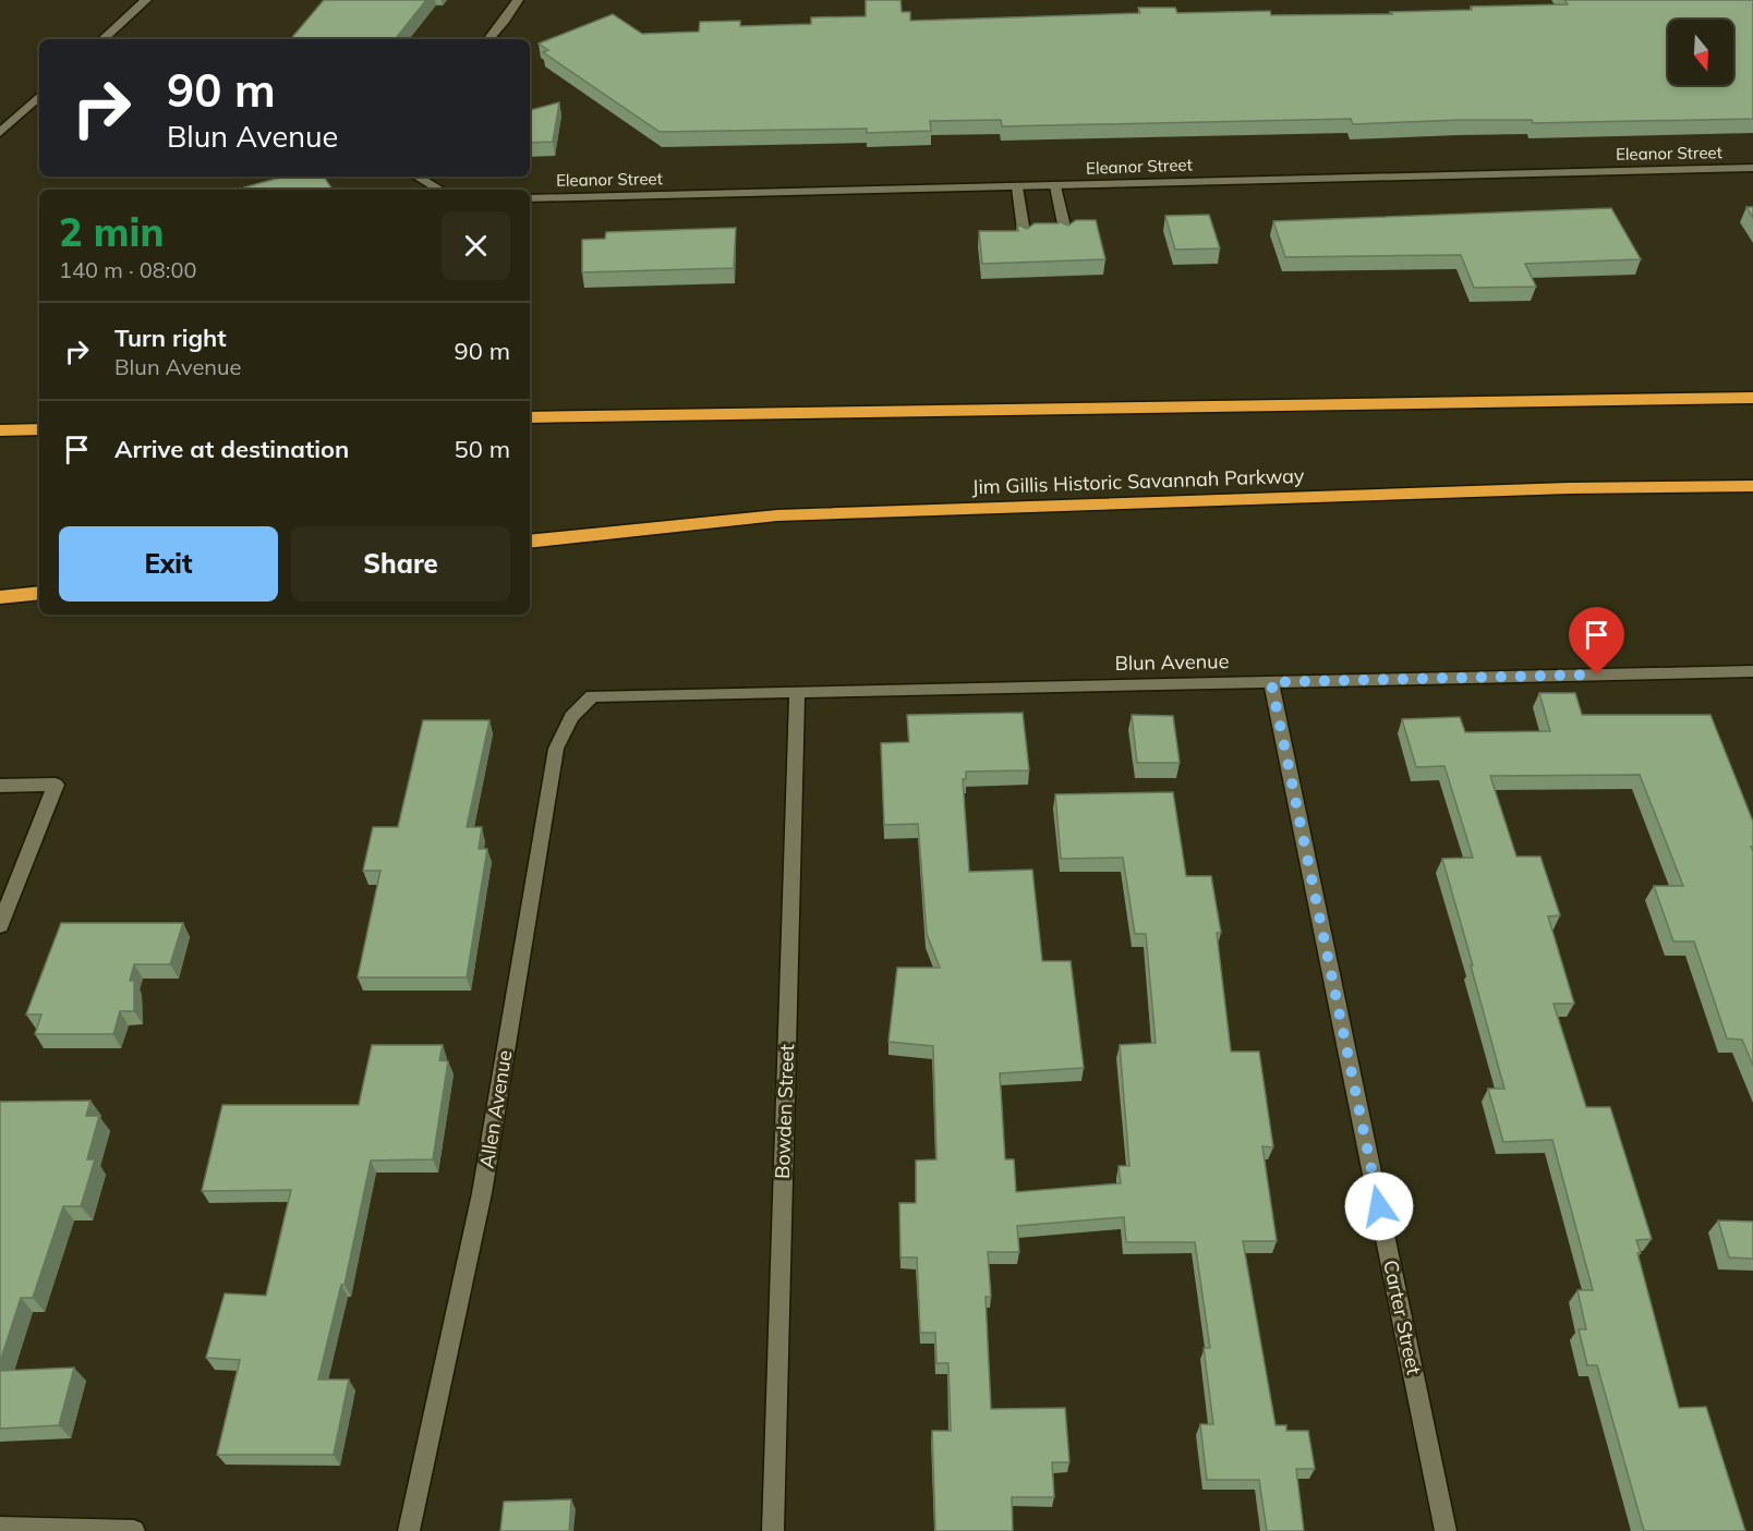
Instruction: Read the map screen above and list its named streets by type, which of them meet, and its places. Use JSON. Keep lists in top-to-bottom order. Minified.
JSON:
{"streets":{"highway":["Jim Gillis Historic Savannah Parkway"],"street":["Eleanor Street","Blun Avenue","Allen Avenue","Bowden Street","Carter Street"]},"crossings":[["Blun Avenue","Allen Avenue"],["Blun Avenue","Bowden Street"],["Blun Avenue","Carter Street"]],"north":"bottom","page":{"turn":["90 m","Blun Avenue"],"heading":["2 min","140 m · 08:00"],"list":[{"name":"Turn right","note":"Blun Avenue","value":"90 m"},{"name":"Arrive at destination","value":"50 m"}],"buttons":["Exit","Share"]}}
